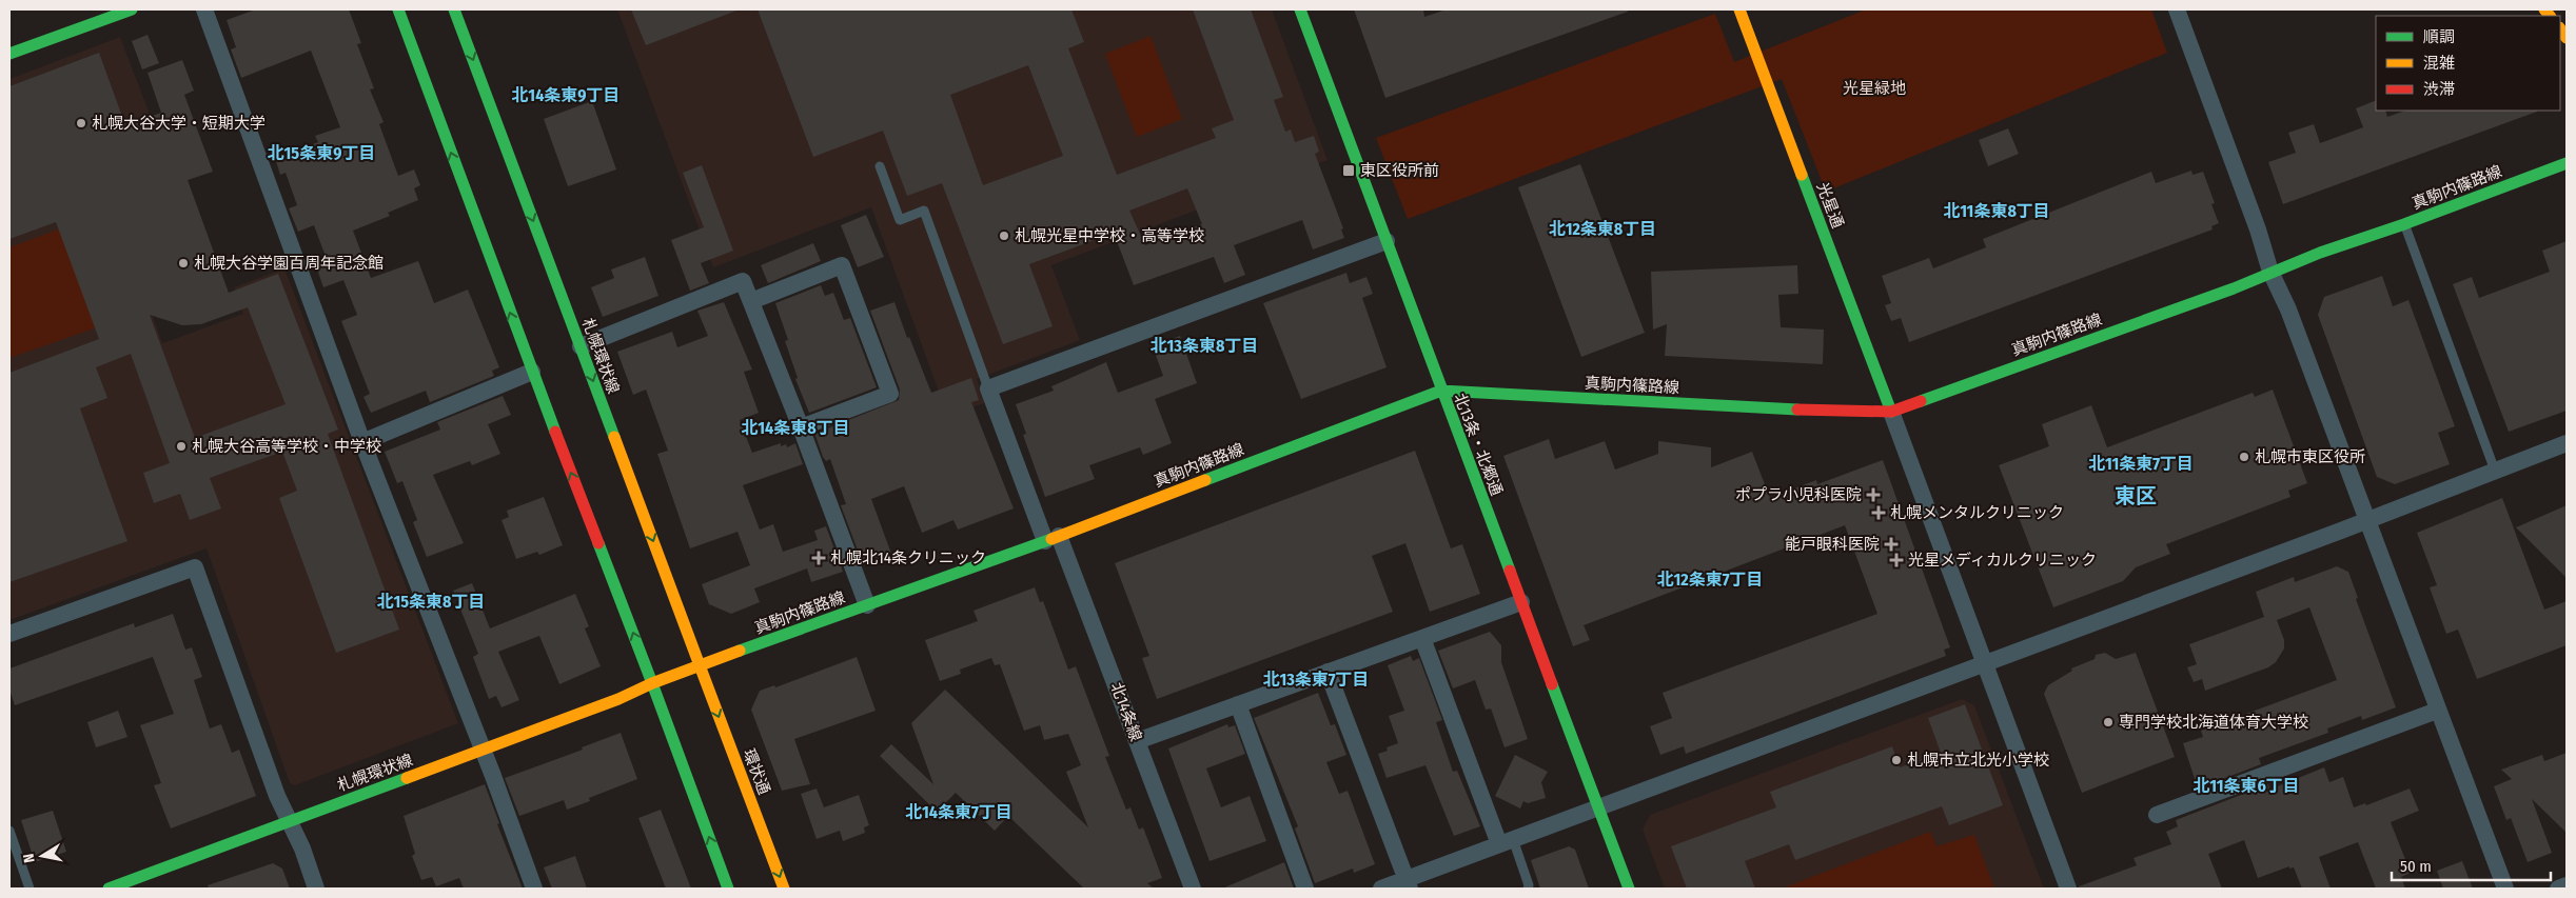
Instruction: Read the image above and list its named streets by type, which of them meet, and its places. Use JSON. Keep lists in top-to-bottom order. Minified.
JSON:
{"streets":{"main road":["真駒内篠路線","光星通","札幌環状線","北13条・北郷通","環状通"],"street":["北14条線"]},"crossings":[["真駒内篠路線","光星通"],["真駒内篠路線","札幌環状線"],["真駒内篠路線","北13条・北郷通"],["真駒内篠路線","北14条線"],["真駒内篠路線","環状通"],["札幌環状線","環状通"]],"districts":["北14条東9丁目","北15条東9丁目","北11条東8丁目","北12条東8丁目","北13条東8丁目","北14条東8丁目","北11条東7丁目","東区","北12条東7丁目","北15条東8丁目","北13条東7丁目","北11条東6丁目","北14条東7丁目"],"parks":["光星緑地"],"places":{"other":["札幌大谷大学・短期大学","札幌光星中学校・高等学校","札幌大谷学園百周年記念館","札幌大谷高等学校・中学校","札幌市東区役所","専門学校北海道体育大学校","札幌市立北光小学校"],"transit":["東区役所前"],"health":["ポプラ小児科医院","札幌メンタルクリニック","能戸眼科医院","札幌北14条クリニック","光星メディカルクリニック"]},"legend":["順調","混雑","渋滞"],"scale_bar":"50 m","north":"left"}
